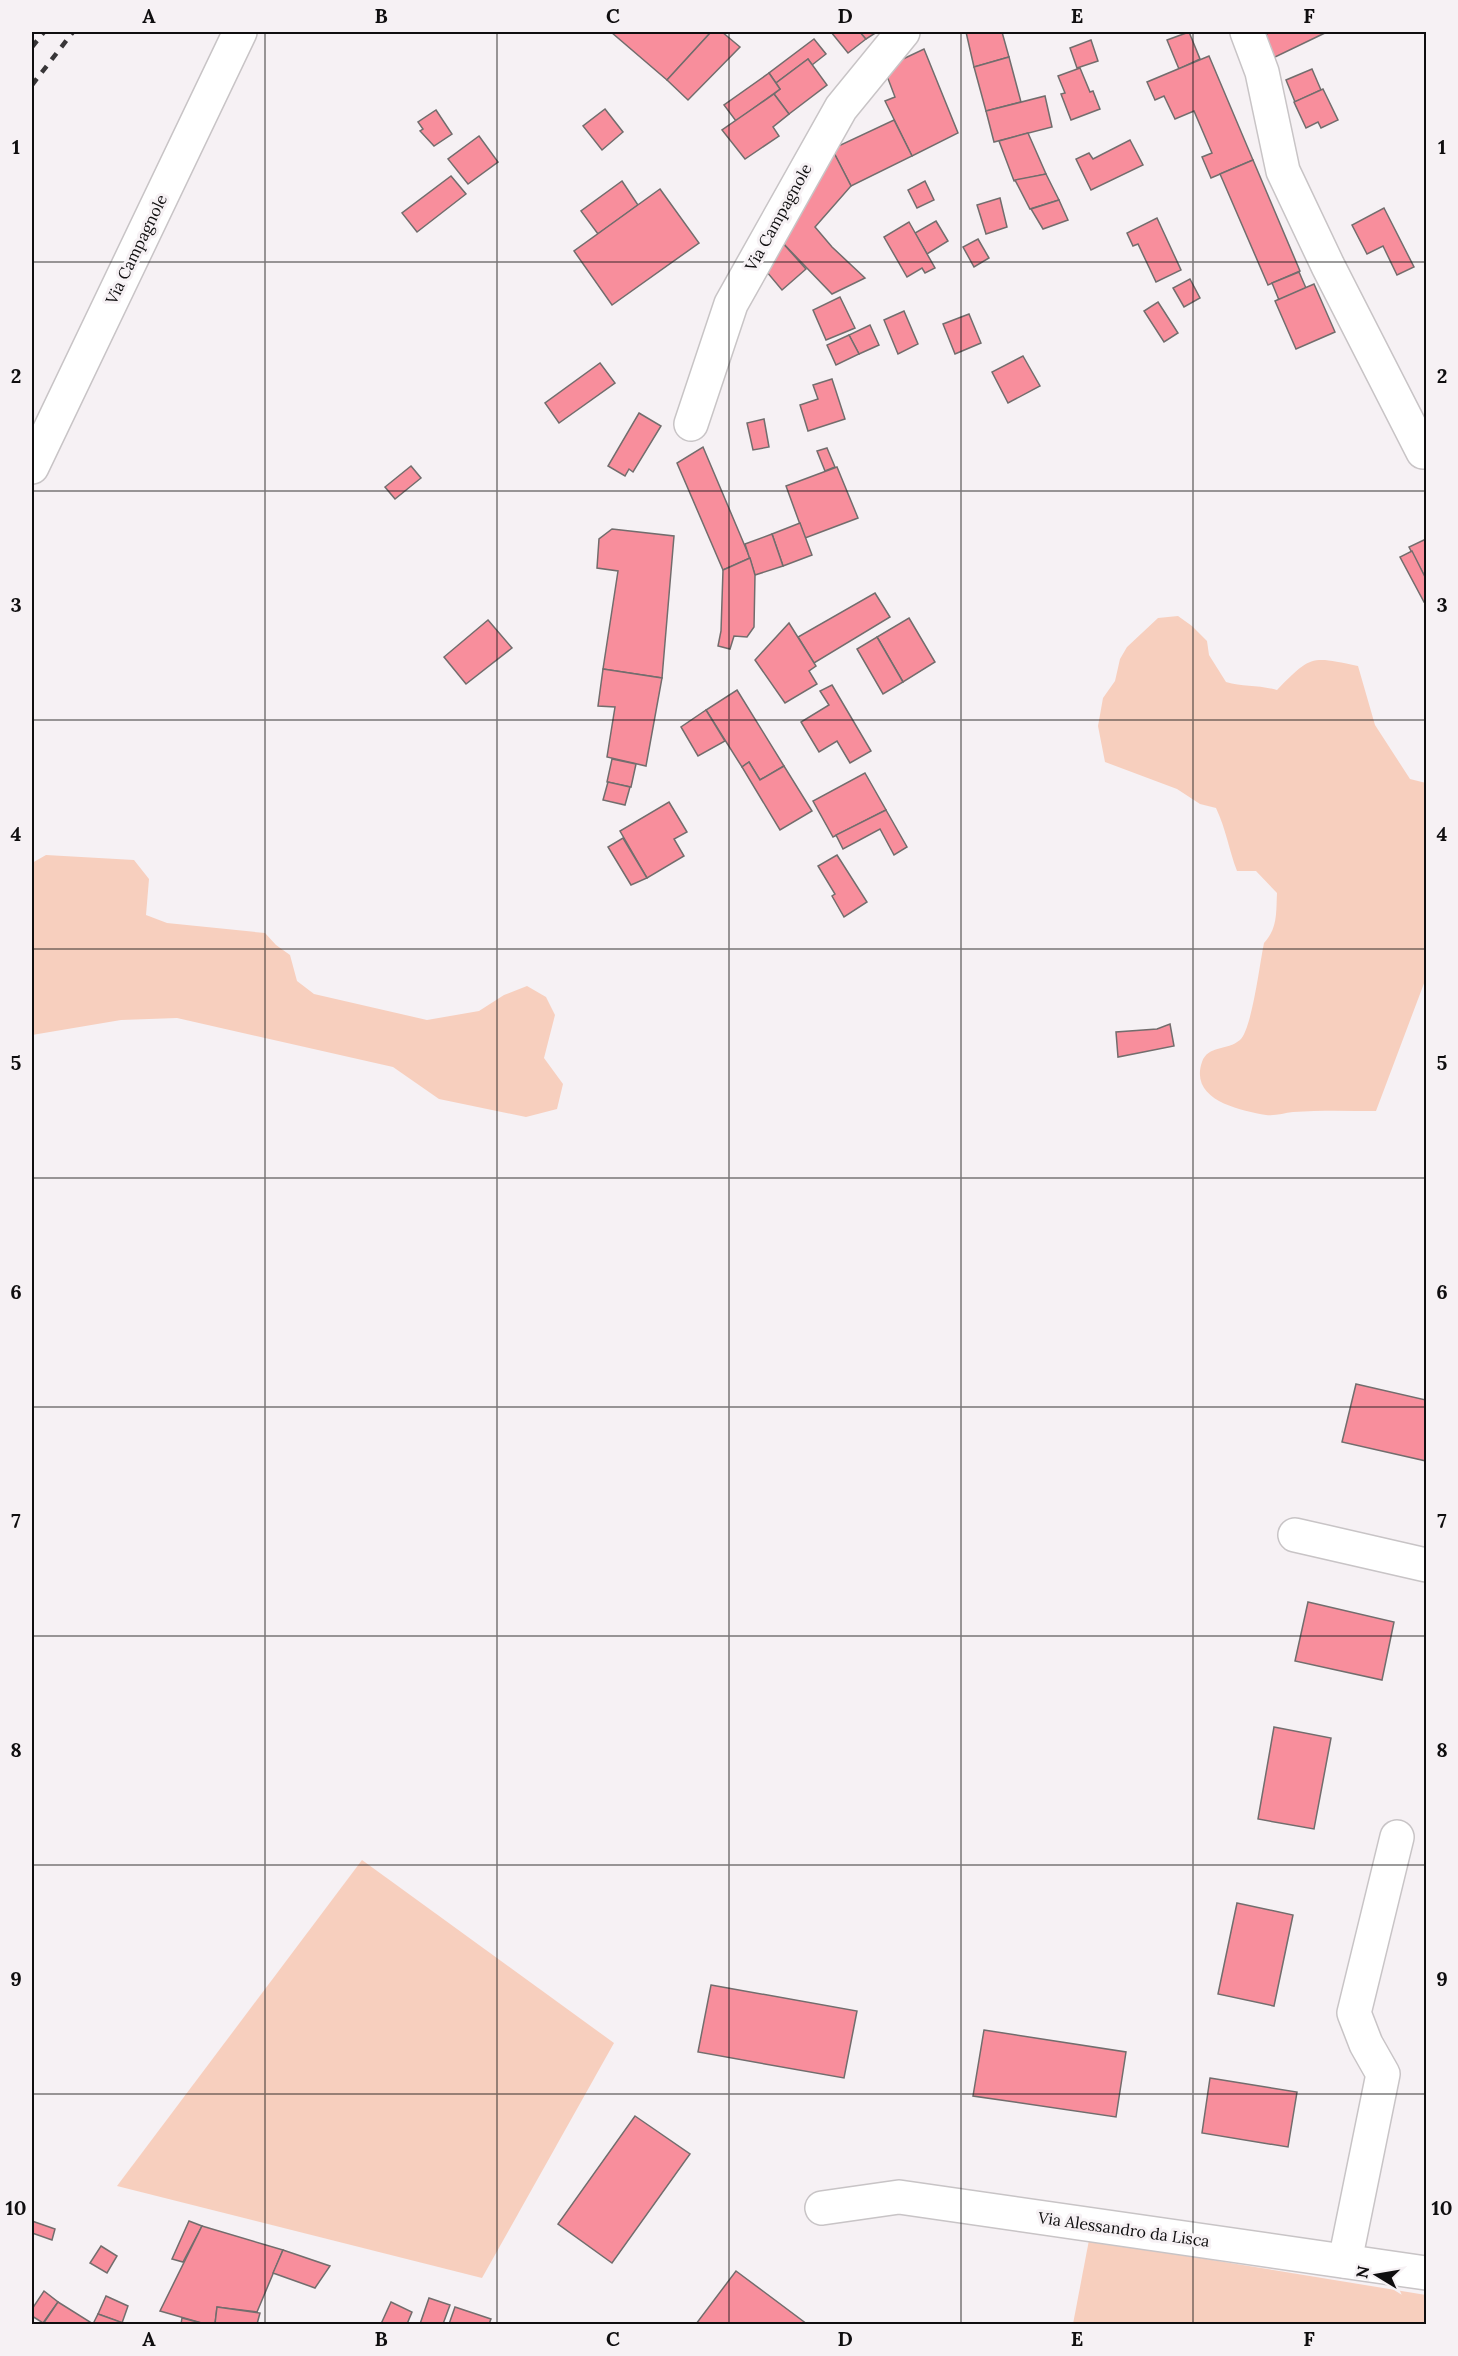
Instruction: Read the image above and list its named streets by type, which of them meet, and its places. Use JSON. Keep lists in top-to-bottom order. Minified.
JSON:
{"streets":{"street":["Via Campagnole","Via Alessandro da Lisca"]},"north":"left","grid":{"columns":["A","B","C","D","E","F"],"rows":["1","2","3","4","5","6","7","8","9","10"]}}
